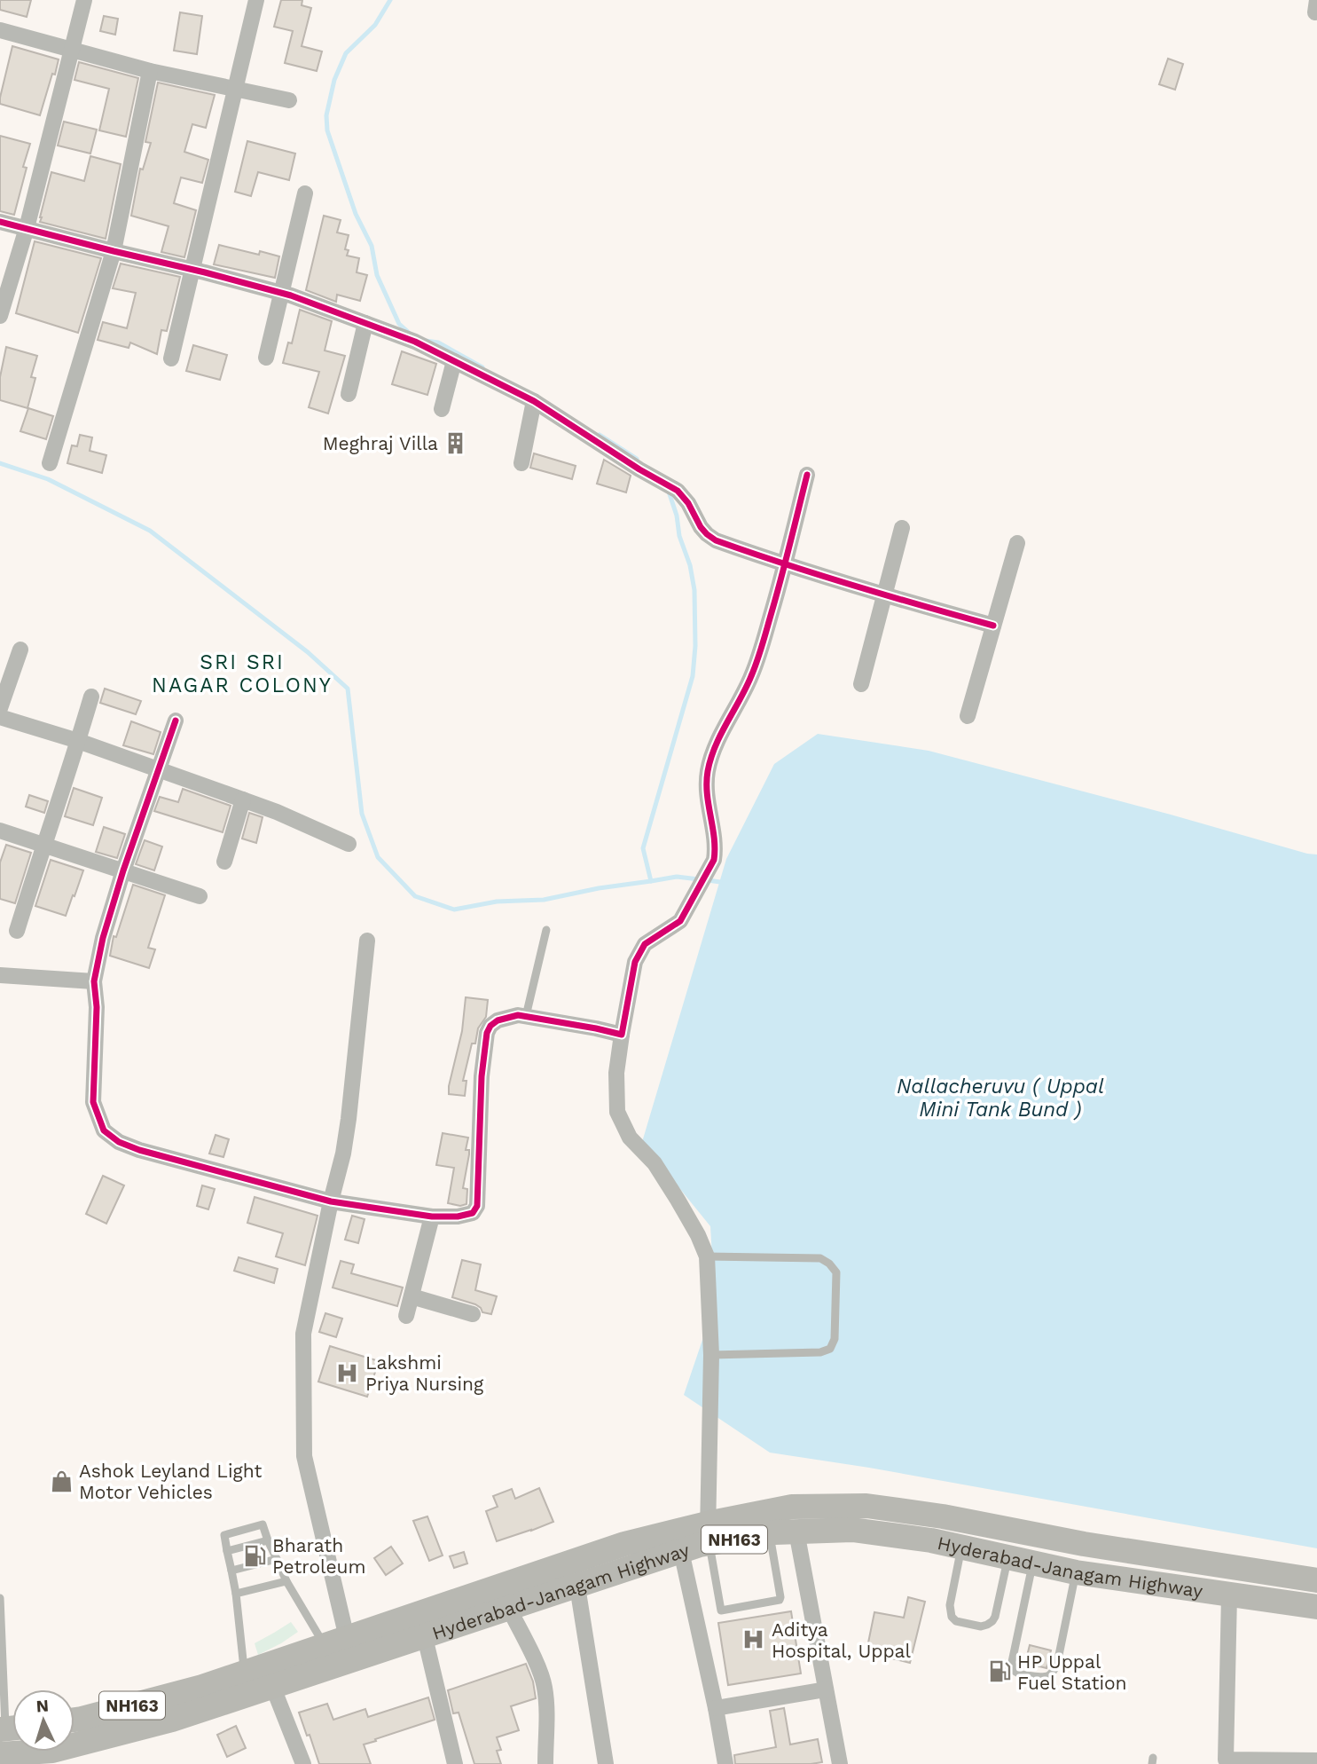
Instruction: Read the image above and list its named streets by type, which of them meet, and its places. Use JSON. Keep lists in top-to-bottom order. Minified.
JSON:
{"streets":{"highway":["NH163","Hyderabad-Janagam Highway"]},"districts":["SRI SRI NAGAR COLONY"],"water":["Nallacheruvu ( Uppal Mini Tank Bund )"],"places":{"building":["Meghraj Villa"],"hospital":["Lakshmi Priya Nursing","Aditya Hospital, Uppal"],"shop":["Ashok Leyland Light Motor Vehicles"],"fuel station":["Bharath Petroleum","HP Uppal Fuel Station"]},"north":"top"}
